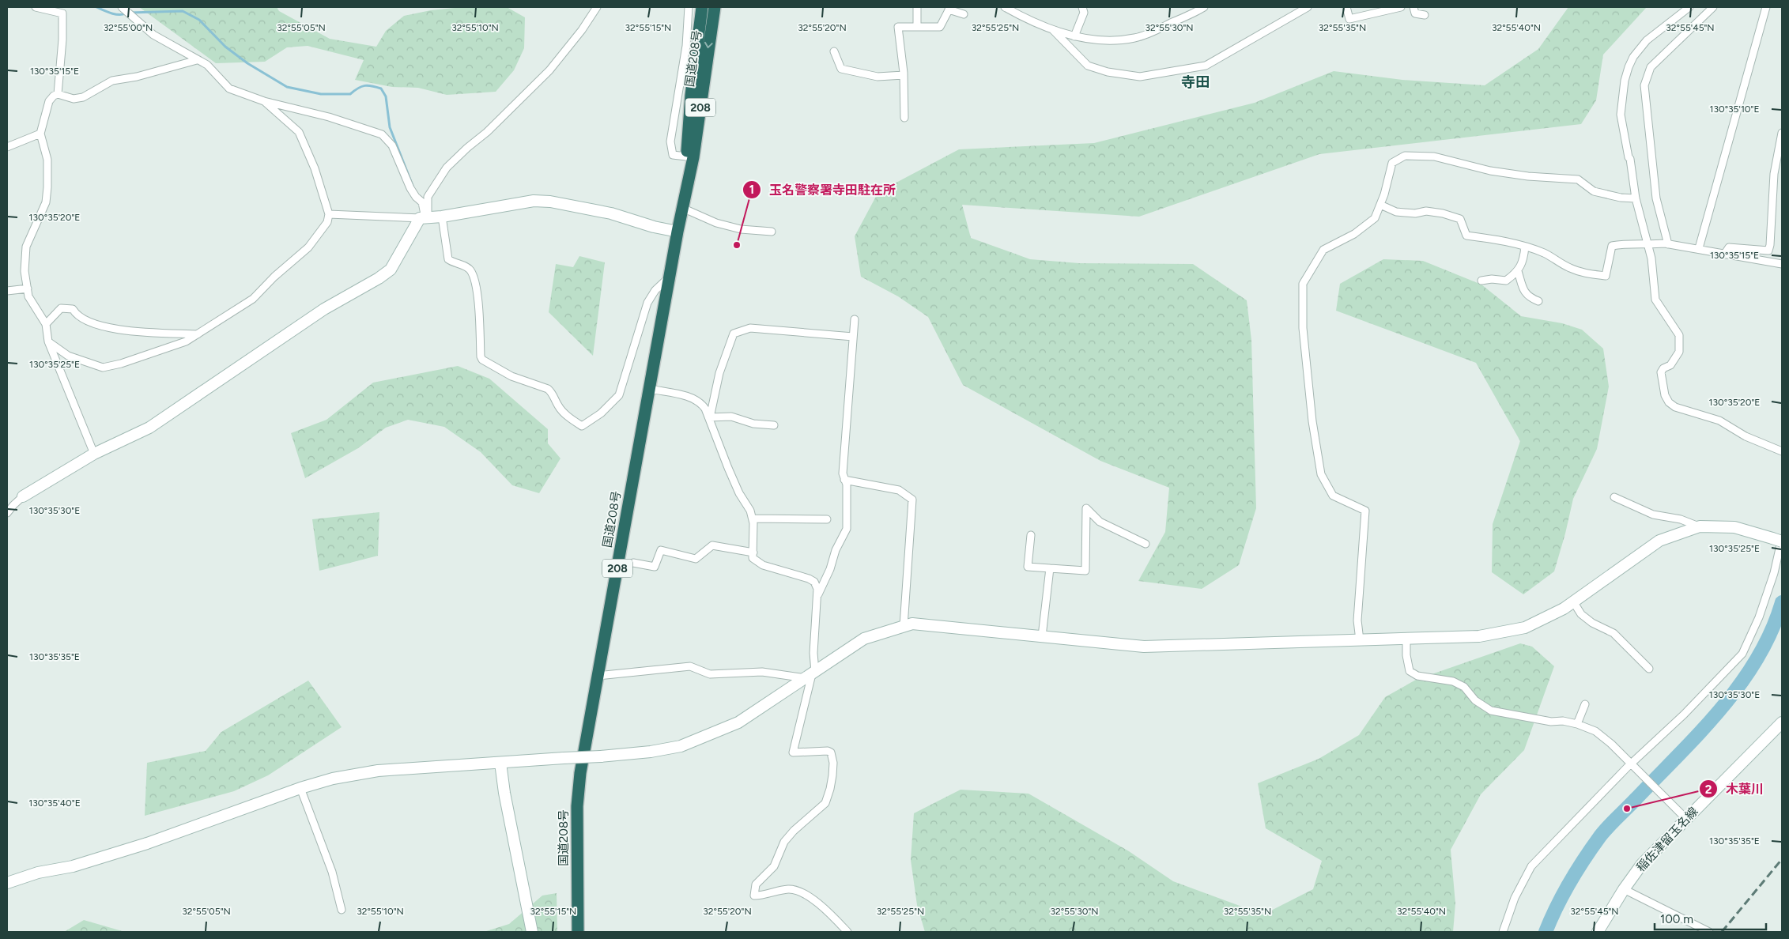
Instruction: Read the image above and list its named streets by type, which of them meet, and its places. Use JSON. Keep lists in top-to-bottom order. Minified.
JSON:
{"streets":{"highway":["国道208号","208"],"street":["稲佐津留玉名線"]},"districts":["寺田"],"places":["玉名警察署寺田駐在所","木葉川"],"scale_bar":"100 m","coordinates":["32°55'00\"N","32°55'05\"N","32°55'10\"N","32°55'15\"N","32°55'20\"N","32°55'25\"N","32°55'30\"N","32°55'35\"N","32°55'40\"N","32°55'45\"N","130°35'15\"E","130°35'10\"E","130°35'20\"E","130°35'25\"E","130°35'30\"E","130°35'35\"E","130°35'40\"E"]}
